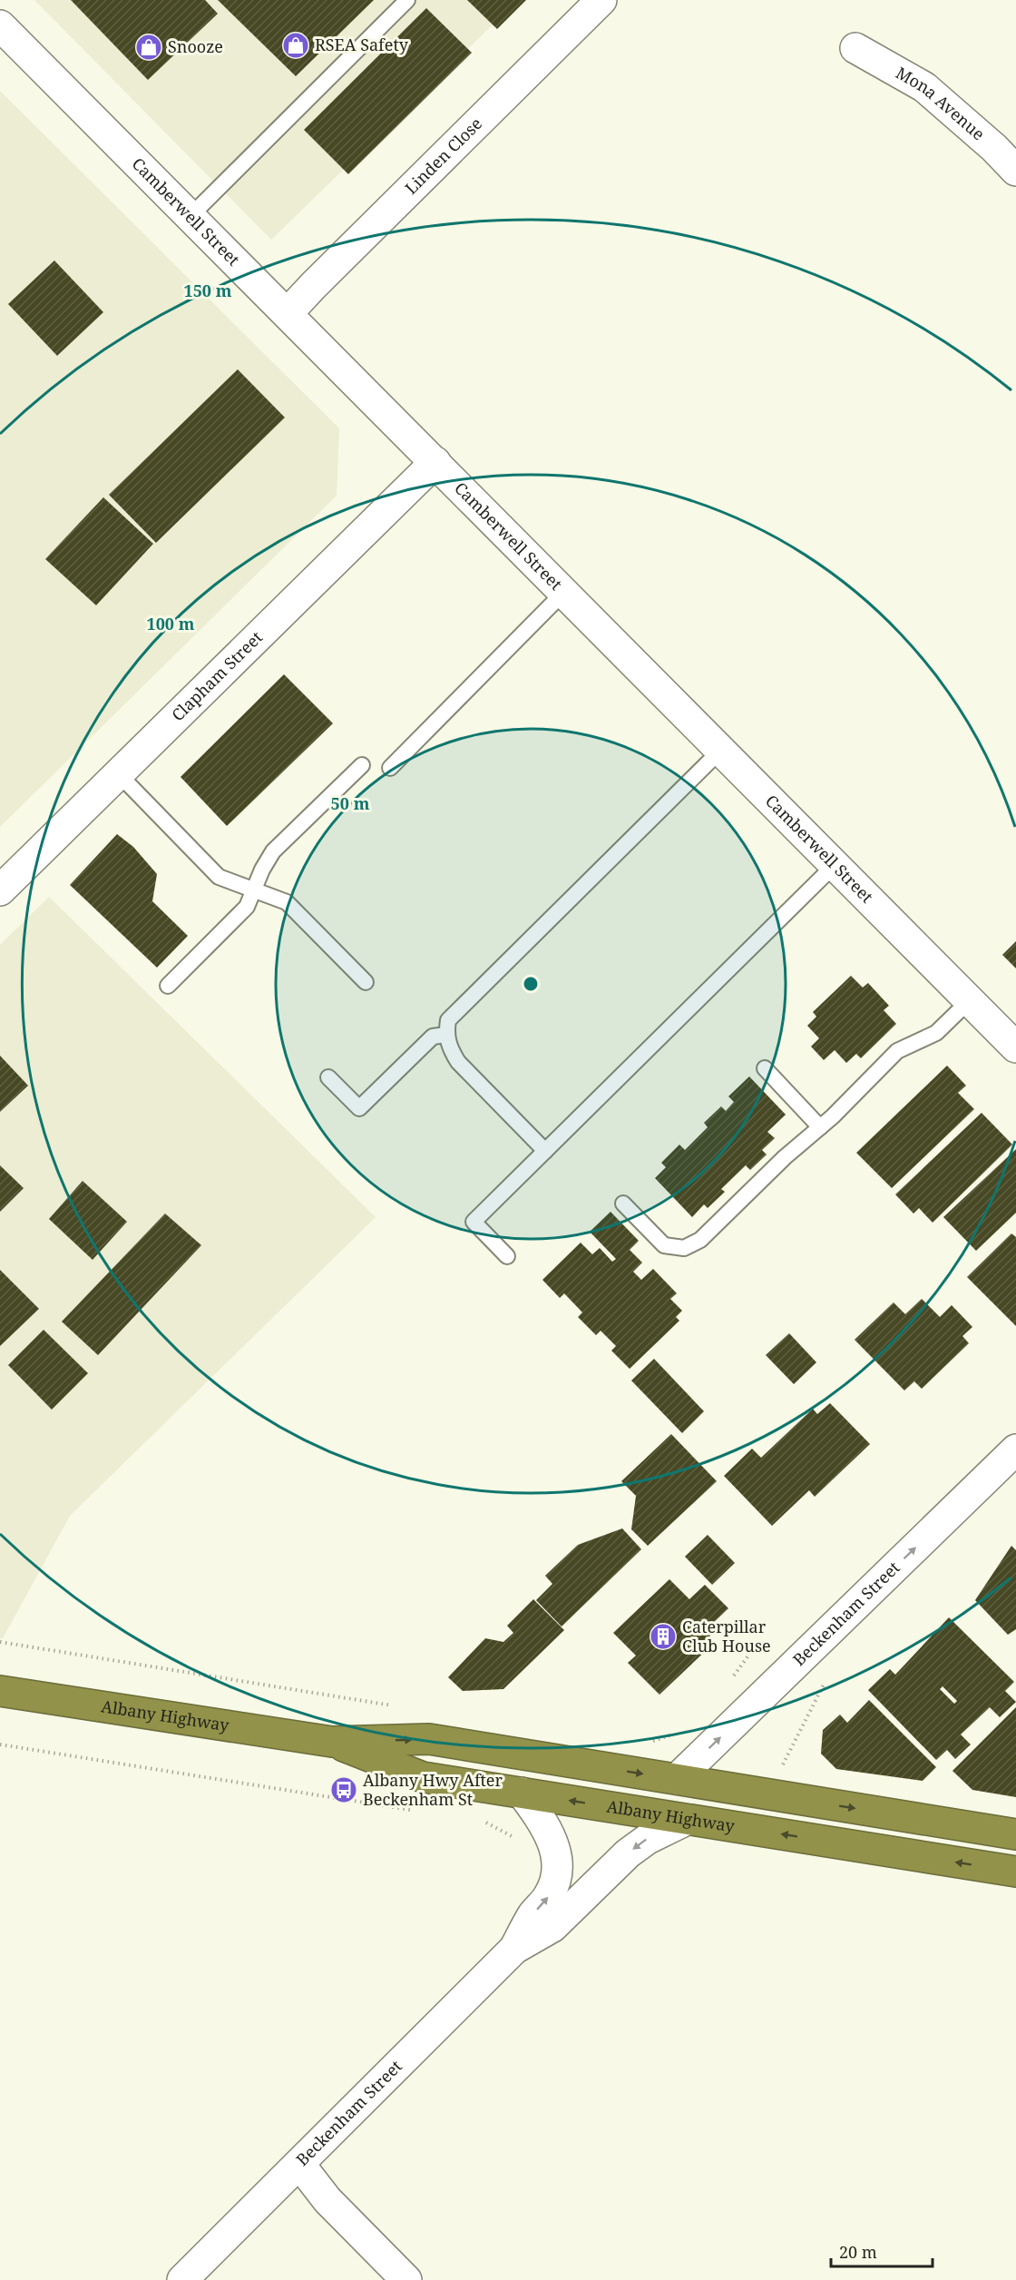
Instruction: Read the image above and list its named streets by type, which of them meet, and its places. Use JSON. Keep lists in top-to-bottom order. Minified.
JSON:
{"streets":{"highway":["Albany Highway"],"street":["Mona Avenue","Linden Close","Camberwell Street","Clapham Street","Beckenham Street"]},"crossings":[["Linden Close","Camberwell Street"],["Camberwell Street","Clapham Street"],["Beckenham Street","Albany Highway"]],"places":{"shop":["RSEA Safety","Snooze"],"building":["Caterpillar Club House"],"bus stop":["Albany Hwy After Beckenham St"]},"scale_bar":"20 m","rings":["150 m","100 m","50 m"]}
